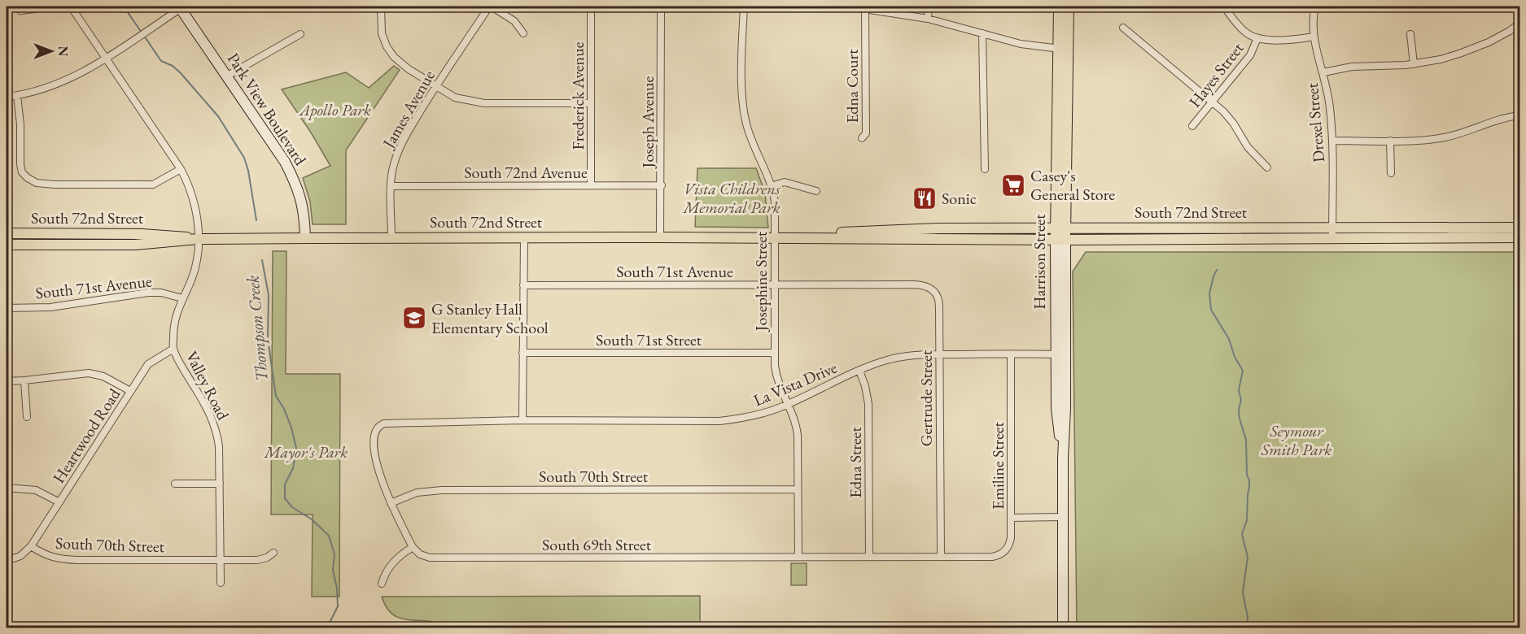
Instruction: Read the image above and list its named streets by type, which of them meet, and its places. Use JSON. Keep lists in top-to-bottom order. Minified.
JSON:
{"streets":{"main road":["Park View Boulevard","South 72nd Street","Harrison Street"],"street":["Hayes Street","Edna Court","Frederick Avenue","James Avenue","Joseph Avenue","Drexel Street","South 72nd Avenue","South 71st Avenue","Josephine Street","South 71st Street","La Vista Drive","Valley Road","Gertrude Street","Heartwood Road","Edna Street","Emiline Street","South 70th Street","South 69th Street"]},"crossings":[["Frederick Avenue","South 72nd Avenue"],["Park View Boulevard","South 72nd Street"],["James Avenue","South 72nd Avenue"],["James Avenue","South 72nd Street"],["Joseph Avenue","South 72nd Avenue"],["Joseph Avenue","South 72nd Street"],["Drexel Street","South 72nd Street"],["South 72nd Street","Harrison Street"],["South 72nd Street","Josephine Street"],["South 72nd Street","Valley Road"],["Harrison Street","La Vista Drive"],["South 71st Avenue","Josephine Street"],["South 71st Avenue","Valley Road"],["South 71st Avenue","Gertrude Street"],["Josephine Street","South 71st Street"],["Josephine Street","La Vista Drive"],["Josephine Street","South 70th Street"],["Josephine Street","South 69th Street"],["La Vista Drive","Gertrude Street"],["La Vista Drive","Edna Street"],["La Vista Drive","Emiline Street"],["La Vista Drive","South 70th Street"],["Valley Road","Heartwood Road"],["Valley Road","South 70th Street"],["Gertrude Street","South 69th Street"],["Heartwood Road","South 70th Street"],["Edna Street","South 69th Street"],["Emiline Street","South 69th Street"]],"water":["Thompson Creek"],"parks":["Apollo Park","Vista Childrens Memorial Park","Seymour Smith Park","Mayor's Park"],"places":{"supermarket":["Casey's General Store"],"restaurant":["Sonic"],"school or university":["G Stanley Hall Elementary School"]},"north":"right"}
